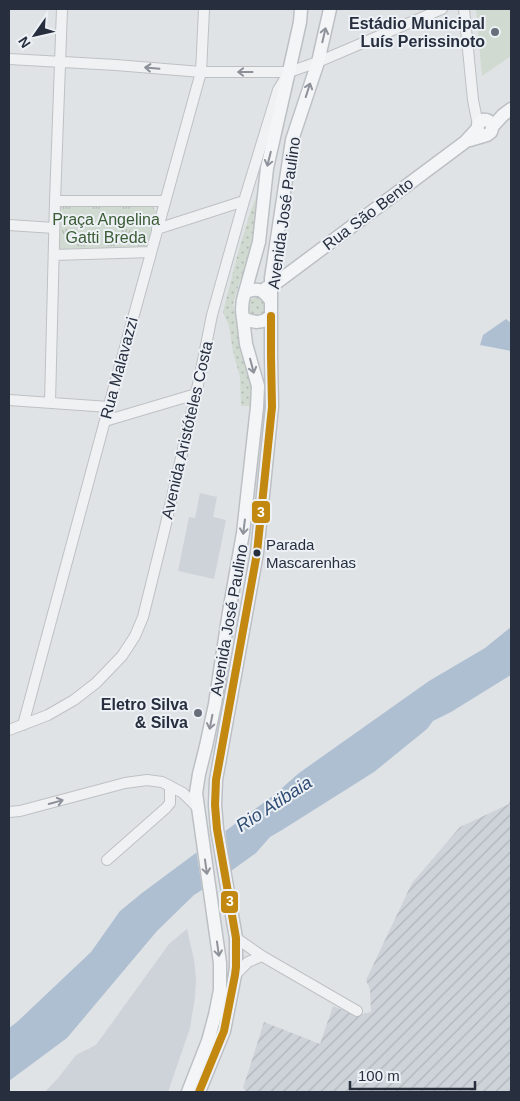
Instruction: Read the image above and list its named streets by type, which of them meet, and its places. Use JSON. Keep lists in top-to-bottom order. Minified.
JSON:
{"streets":{"main road":["Avenida José Paulino","Rua São Bento"],"street":["Rua Malavazzi","Avenida Aristóteles Costa"]},"crossings":[["Avenida José Paulino","Rua São Bento"],["Avenida José Paulino","Avenida Aristóteles Costa"],["Rua Malavazzi","Avenida Aristóteles Costa"]],"water":["Rio Atibaia"],"parks":["Praça Angelina Gatti Breda"],"places":["Estádio Municipal Luís Perissinoto","Parada Mascarenhas","Eletro Silva & Silva"],"lines":["transit line 3"],"scale_bar":"100 m","north":"bottom left"}
